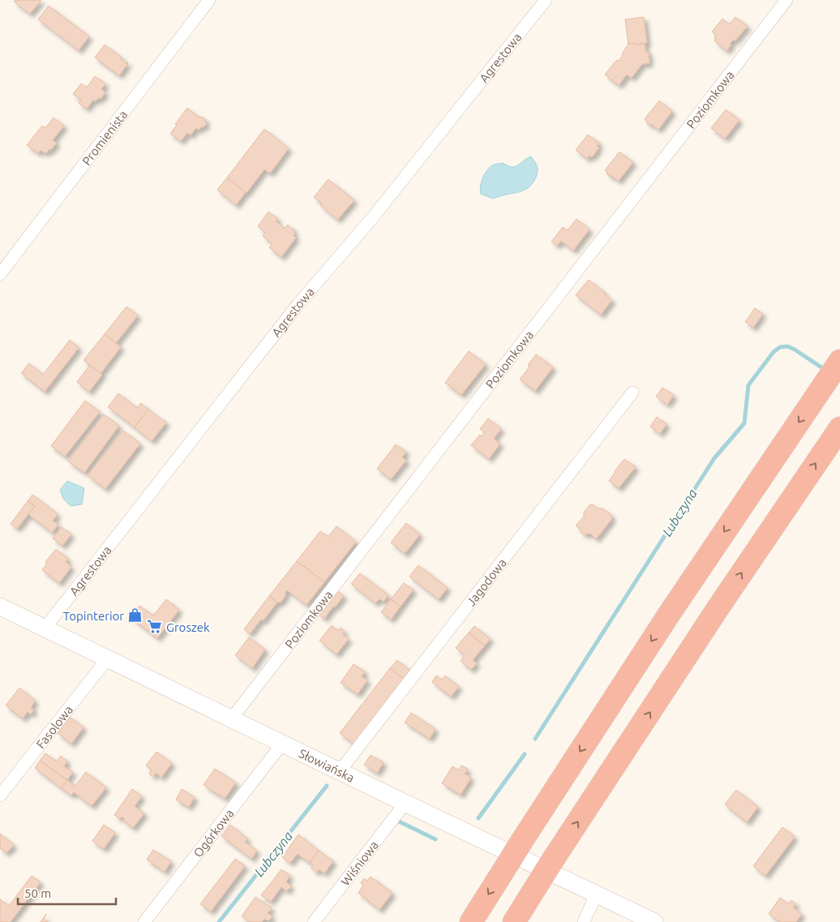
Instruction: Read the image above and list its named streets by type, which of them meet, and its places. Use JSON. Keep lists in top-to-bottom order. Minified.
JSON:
{"streets":{"street":["Agrestowa","Poziomkowa","Promienista","Jagodowa","Fasolowa","Słowiańska","Ogórkowa","Wiśniowa"]},"crossings":[["Agrestowa","Słowiańska"],["Poziomkowa","Słowiańska"],["Jagodowa","Słowiańska"],["Fasolowa","Słowiańska"],["Słowiańska","Ogórkowa"],["Słowiańska","Wiśniowa"]],"water":["Lubczyna"],"places":{"shop":["Topinterior"],"supermarket":["Groszek"]},"scale_bar":"50 m"}
